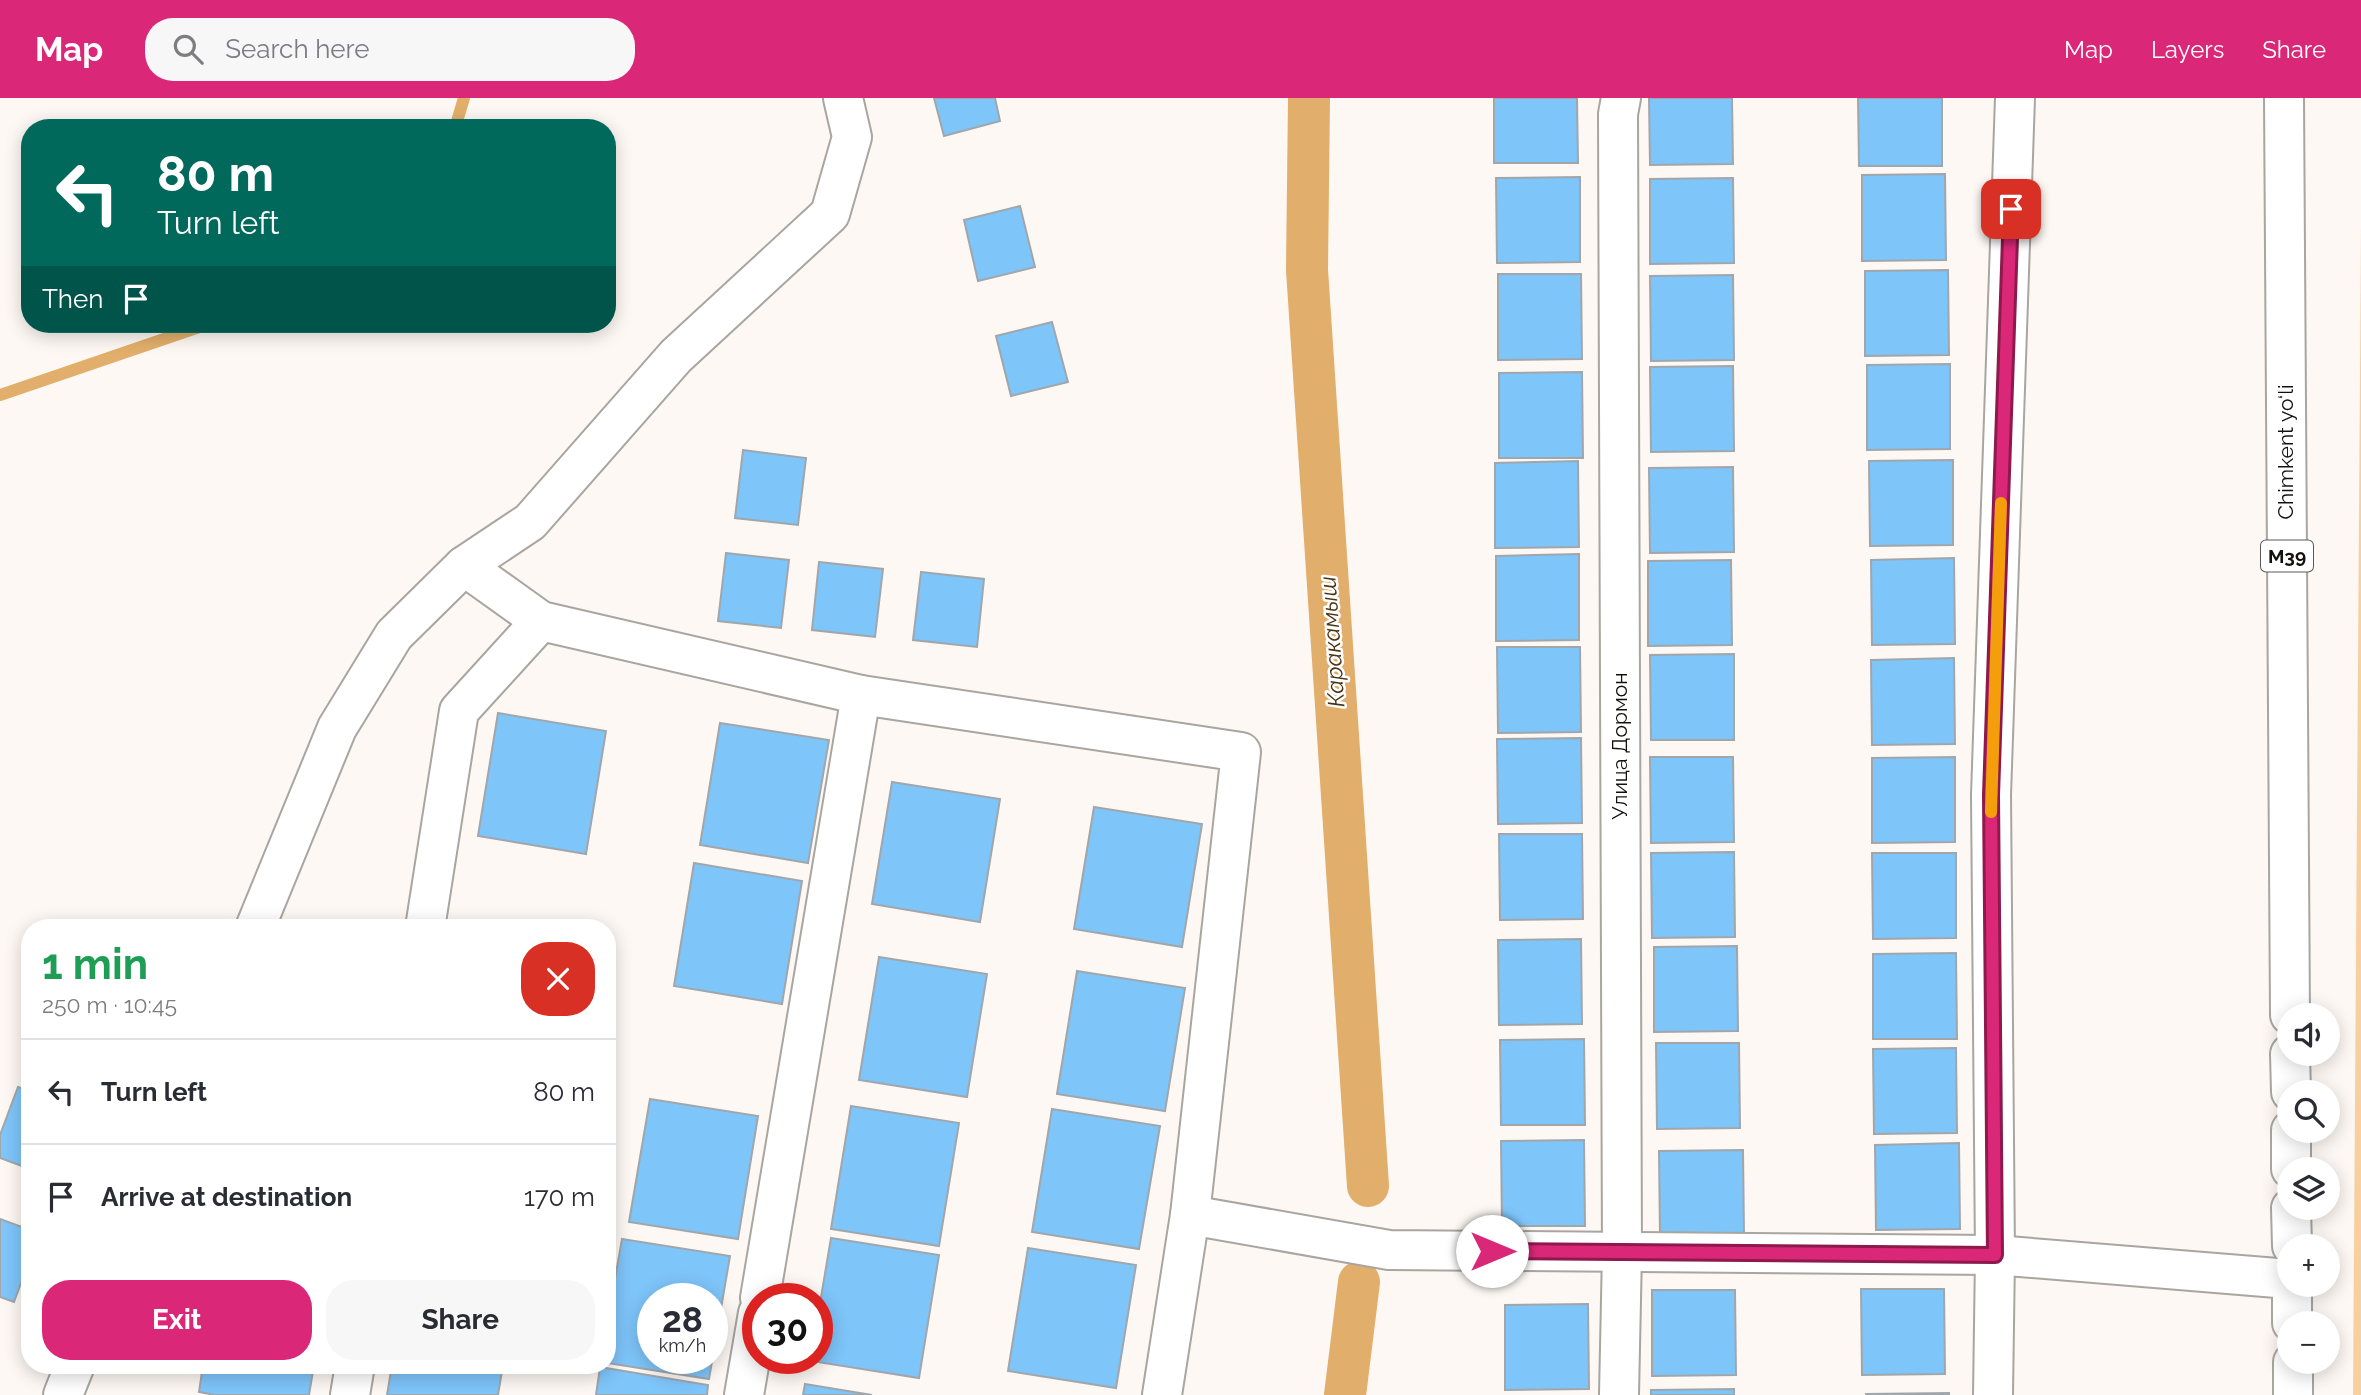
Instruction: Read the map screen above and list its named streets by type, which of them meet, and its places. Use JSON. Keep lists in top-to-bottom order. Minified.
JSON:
{"streets":{"main road":["Chimkent yo‘li","M39","Улица Дормон"]},"water":["Каракамыш"],"page":{"header":"Map","search":"Search here","nav":["Map","Layers","Share"],"turn":["80 m","Turn left"],"then":"Then","heading":["1 min","250 m · 10:45"],"map_buttons":["+","−"],"list":[{"name":"Turn left","value":"80 m"},{"name":"Arrive at destination","value":"170 m"}],"buttons":["Exit","Share"],"speed":"28 km/h","limit":"30"}}
